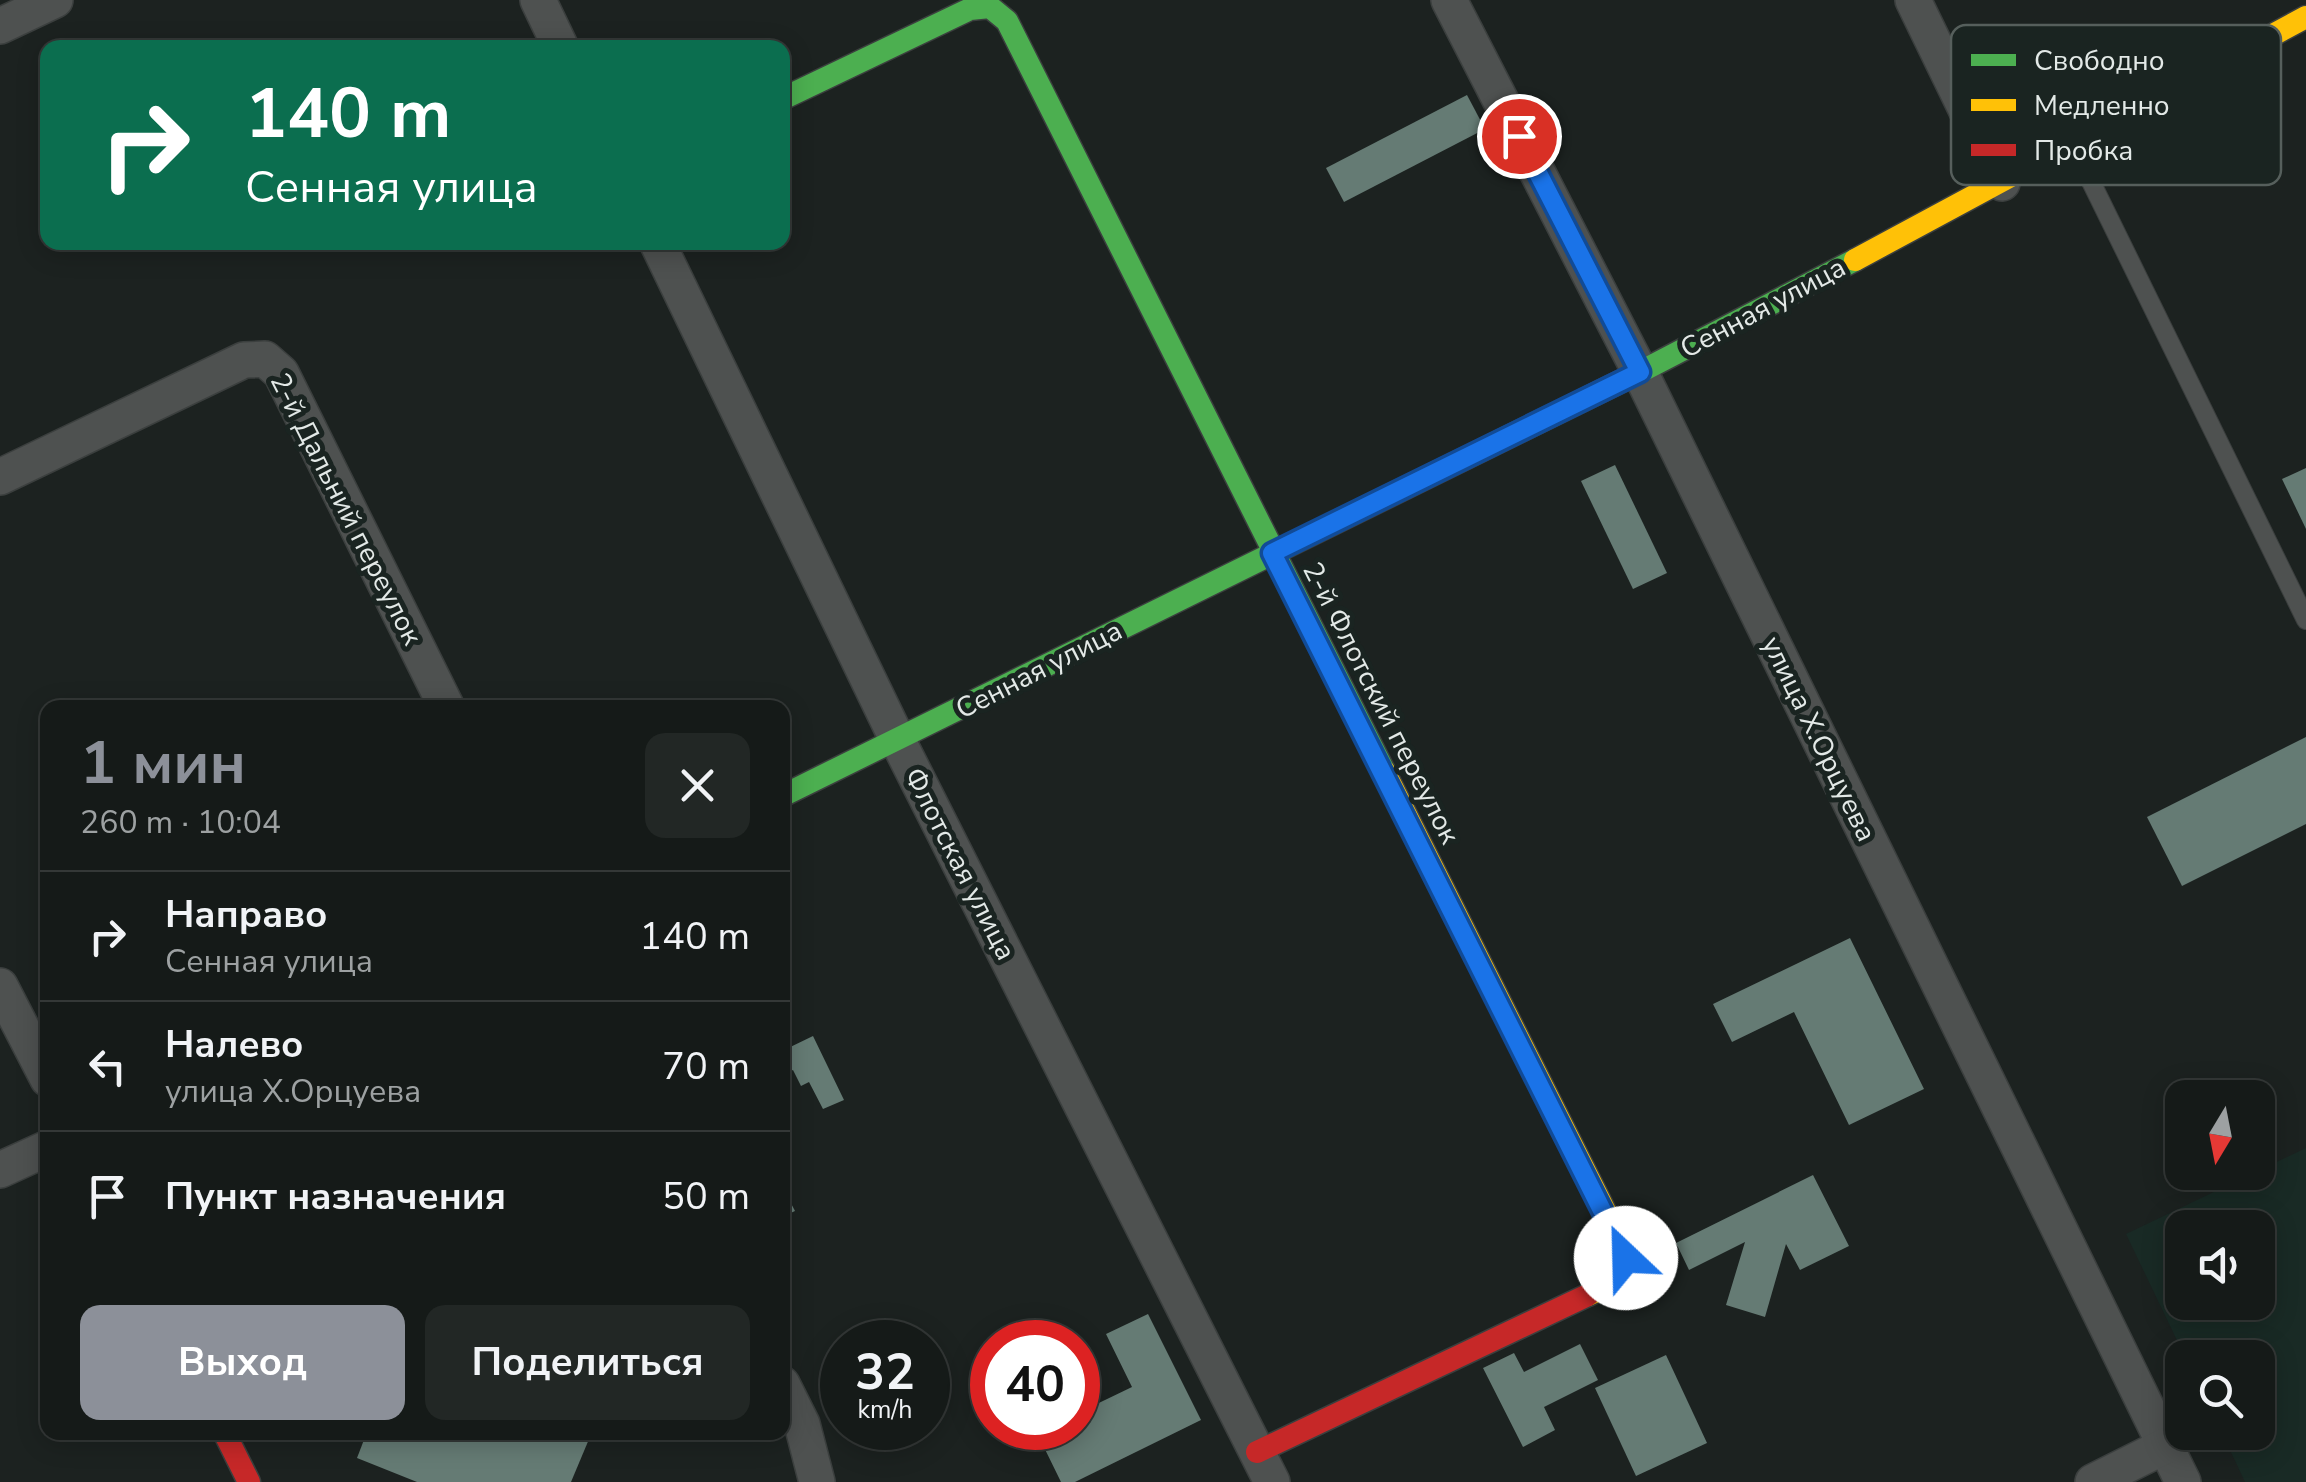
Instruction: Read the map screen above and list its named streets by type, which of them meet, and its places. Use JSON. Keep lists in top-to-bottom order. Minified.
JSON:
{"streets":{"street":["Сенная улица","2-й Дальний переулок","2-й Флотский переулок","улица Х.Орцуева","Флотская улица"]},"crossings":[["Сенная улица","2-й Флотский переулок"],["Сенная улица","улица Х.Орцуева"],["Сенная улица","Флотская улица"],["2-й Флотский переулок","Флотская улица"]],"legend":["Свободно","Медленно","Пробка"],"north":"bottom","page":{"turn":["140 m","Сенная улица"],"heading":["1 мин","260 m · 10:04"],"list":[{"name":"Направо","note":"Сенная улица","value":"140 m"},{"name":"Налево","note":"улица Х.Орцуева","value":"70 m"},{"name":"Пункт назначения","value":"50 m"}],"buttons":["Выход","Поделиться"],"speed":"32 km/h","limit":"40"}}
